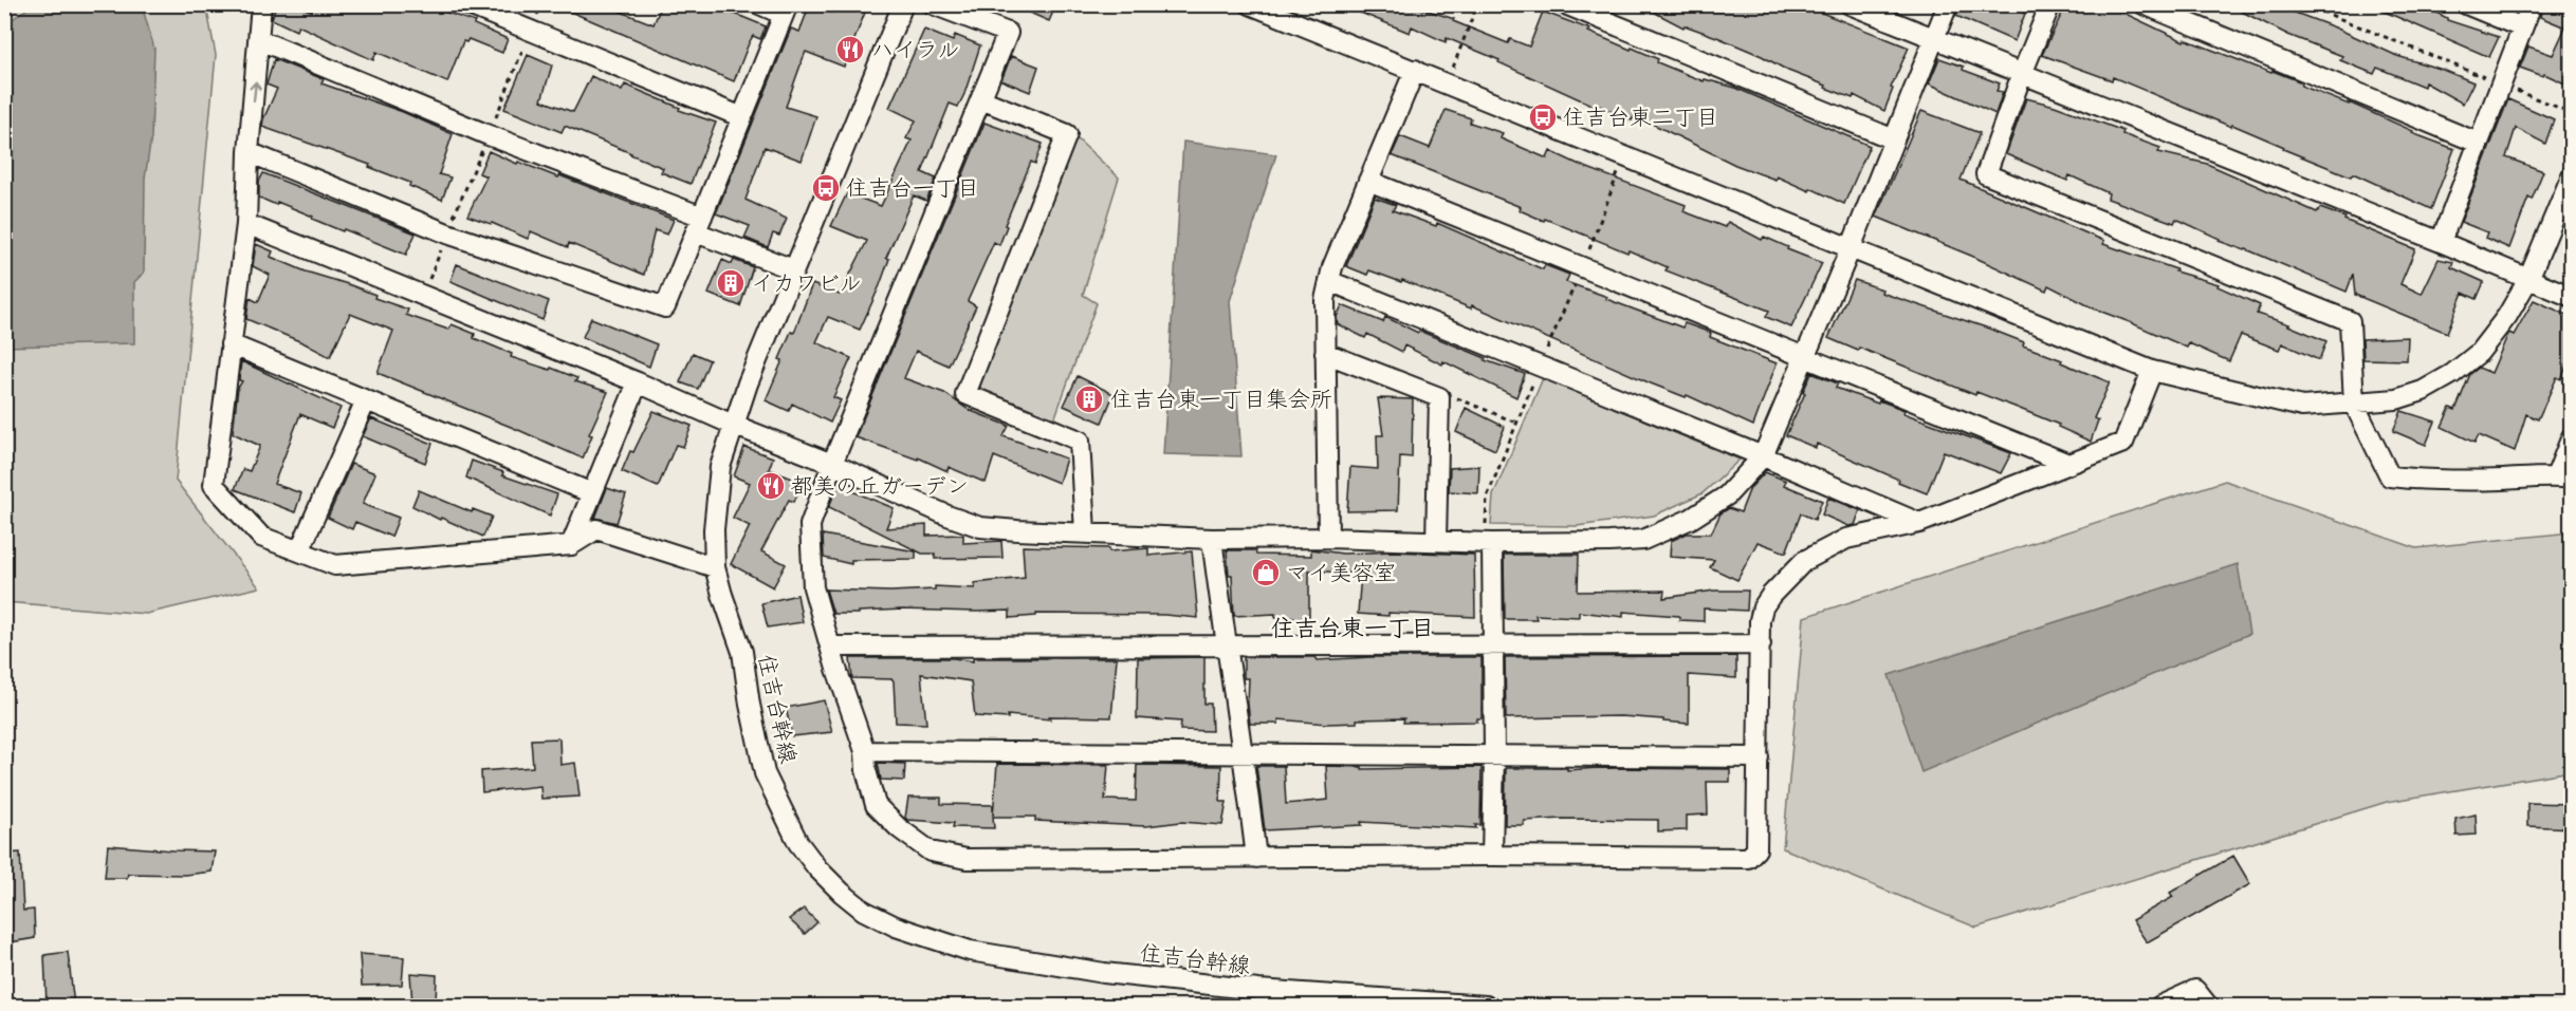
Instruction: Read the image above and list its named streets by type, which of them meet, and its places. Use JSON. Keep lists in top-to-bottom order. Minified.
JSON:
{"streets":{"street":["住吉台幹線"]},"districts":["住吉台東一丁目"],"places":{"restaurant":["ハイラル","都美の丘ガーデン"],"bus stop":["住吉台東二丁目","住吉台一丁目"],"building":["イカワビル","住吉台東一丁目集会所"],"shop":["マイ美容室"]}}
